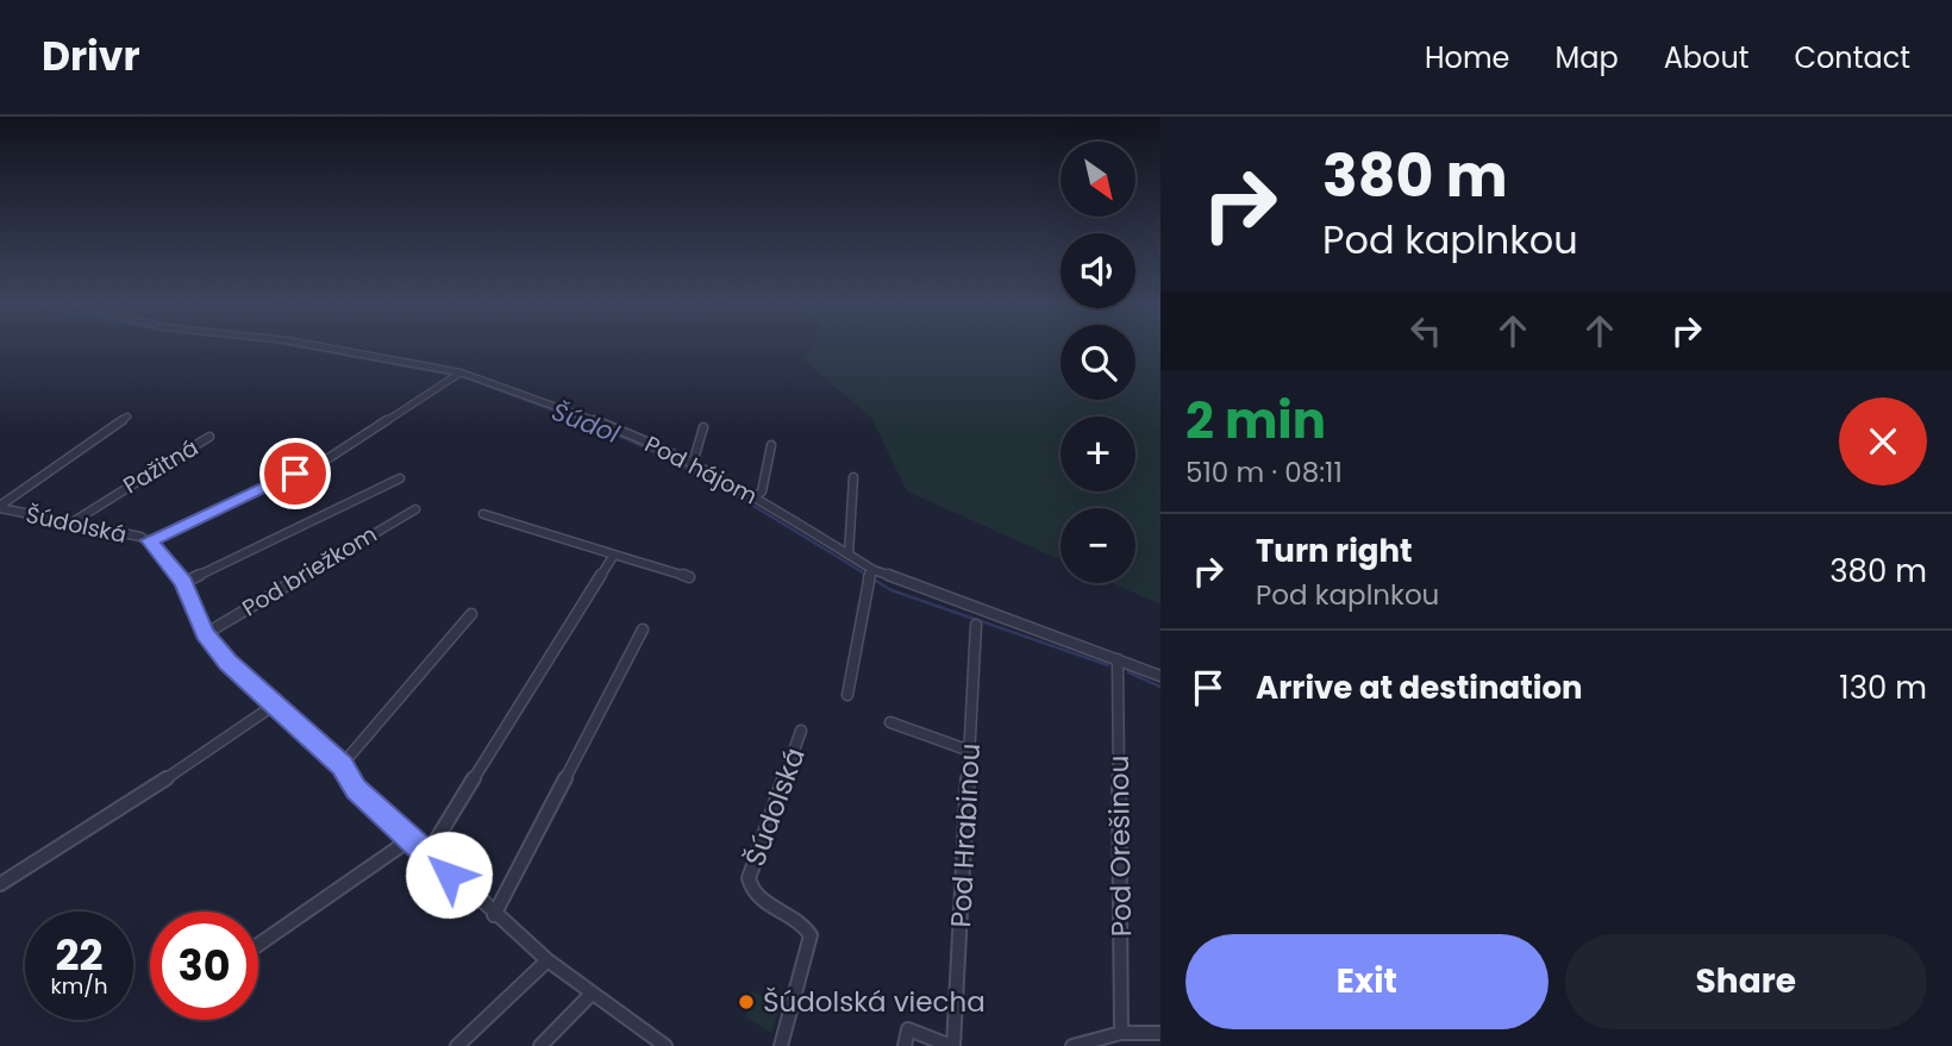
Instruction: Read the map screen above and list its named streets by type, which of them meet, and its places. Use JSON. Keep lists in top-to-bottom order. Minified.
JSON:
{"streets":{"street":["Pažitná","Pod hájom","Šúdolská","Pod briežkom","Pod Hrabinou","Pod Orešinou"]},"crossings":[["Pažitná","Šúdolská"],["Pod hájom","Pod Orešinou"],["Šúdolská","Pod briežkom"]],"water":["Šúdol"],"places":["Šúdolská viecha"],"north":"bottom right","page":{"header":"Drivr","nav":["Home","Map","About","Contact"],"turn":["380 m","Pod kaplnkou"],"map_buttons":["+","−"],"heading":["2 min","510 m · 08:11"],"list":[{"name":"Turn right","note":"Pod kaplnkou","value":"380 m"},{"name":"Arrive at destination","value":"130 m"}],"speed":"22 km/h","limit":"30","buttons":["Exit","Share"]}}
